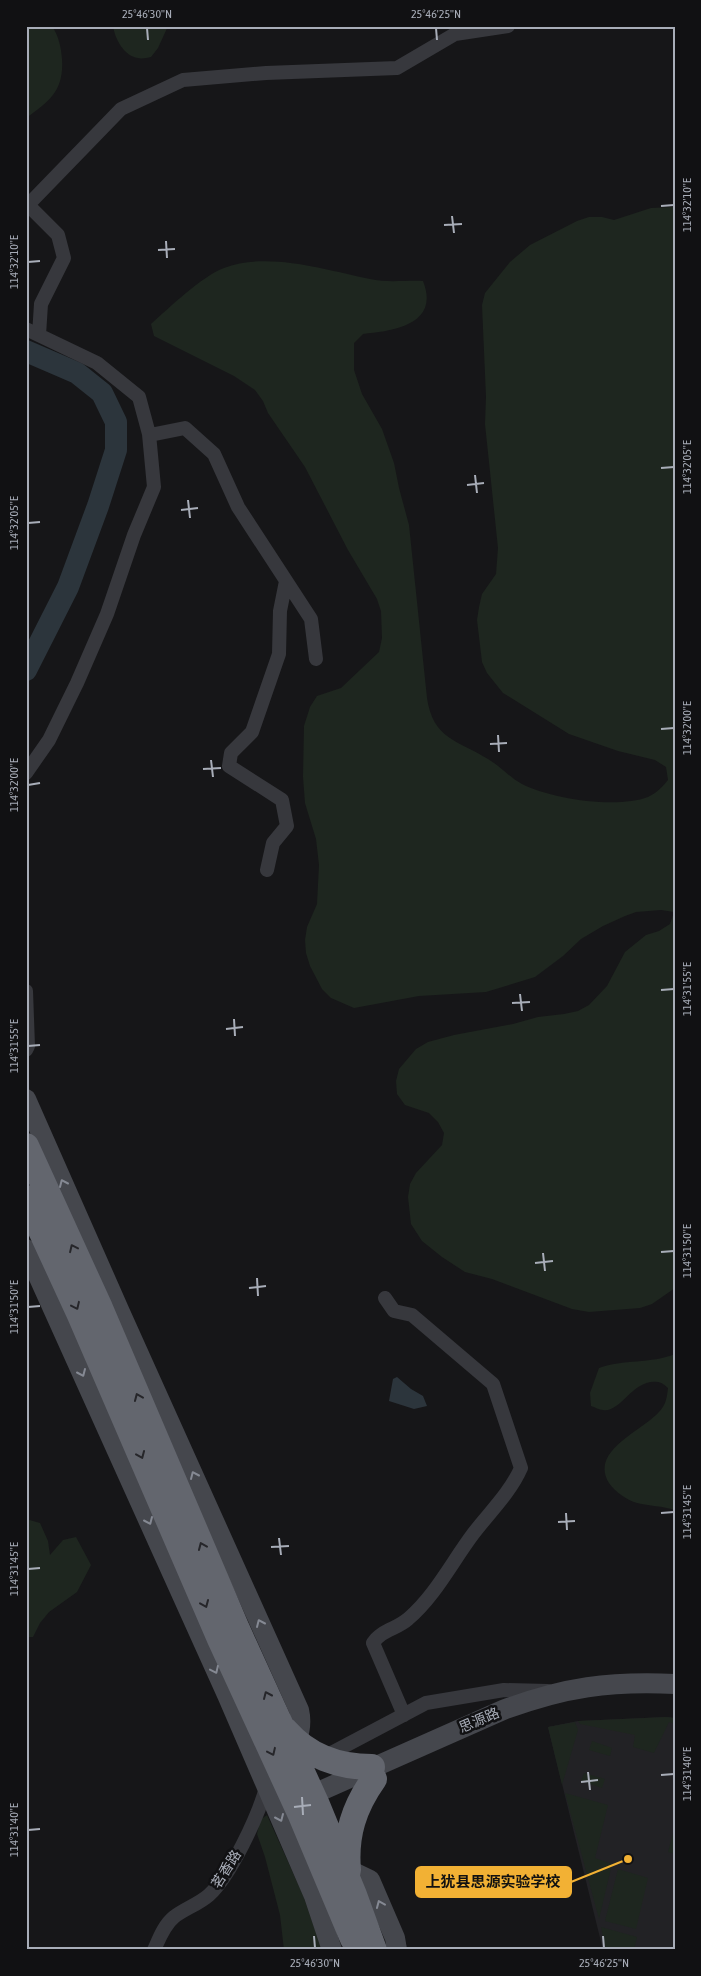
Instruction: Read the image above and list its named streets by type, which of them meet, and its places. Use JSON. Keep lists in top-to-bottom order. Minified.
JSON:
{"streets":{"street":["思源路","茗香路"]},"places":["上犹县思源实验学校"],"coordinates":["25°46'30\"N","25°46'25\"N","114°32'10\"E","114°32'05\"E","114°32'00\"E","114°31'55\"E","114°31'50\"E","114°31'45\"E","114°31'40\"E"]}
